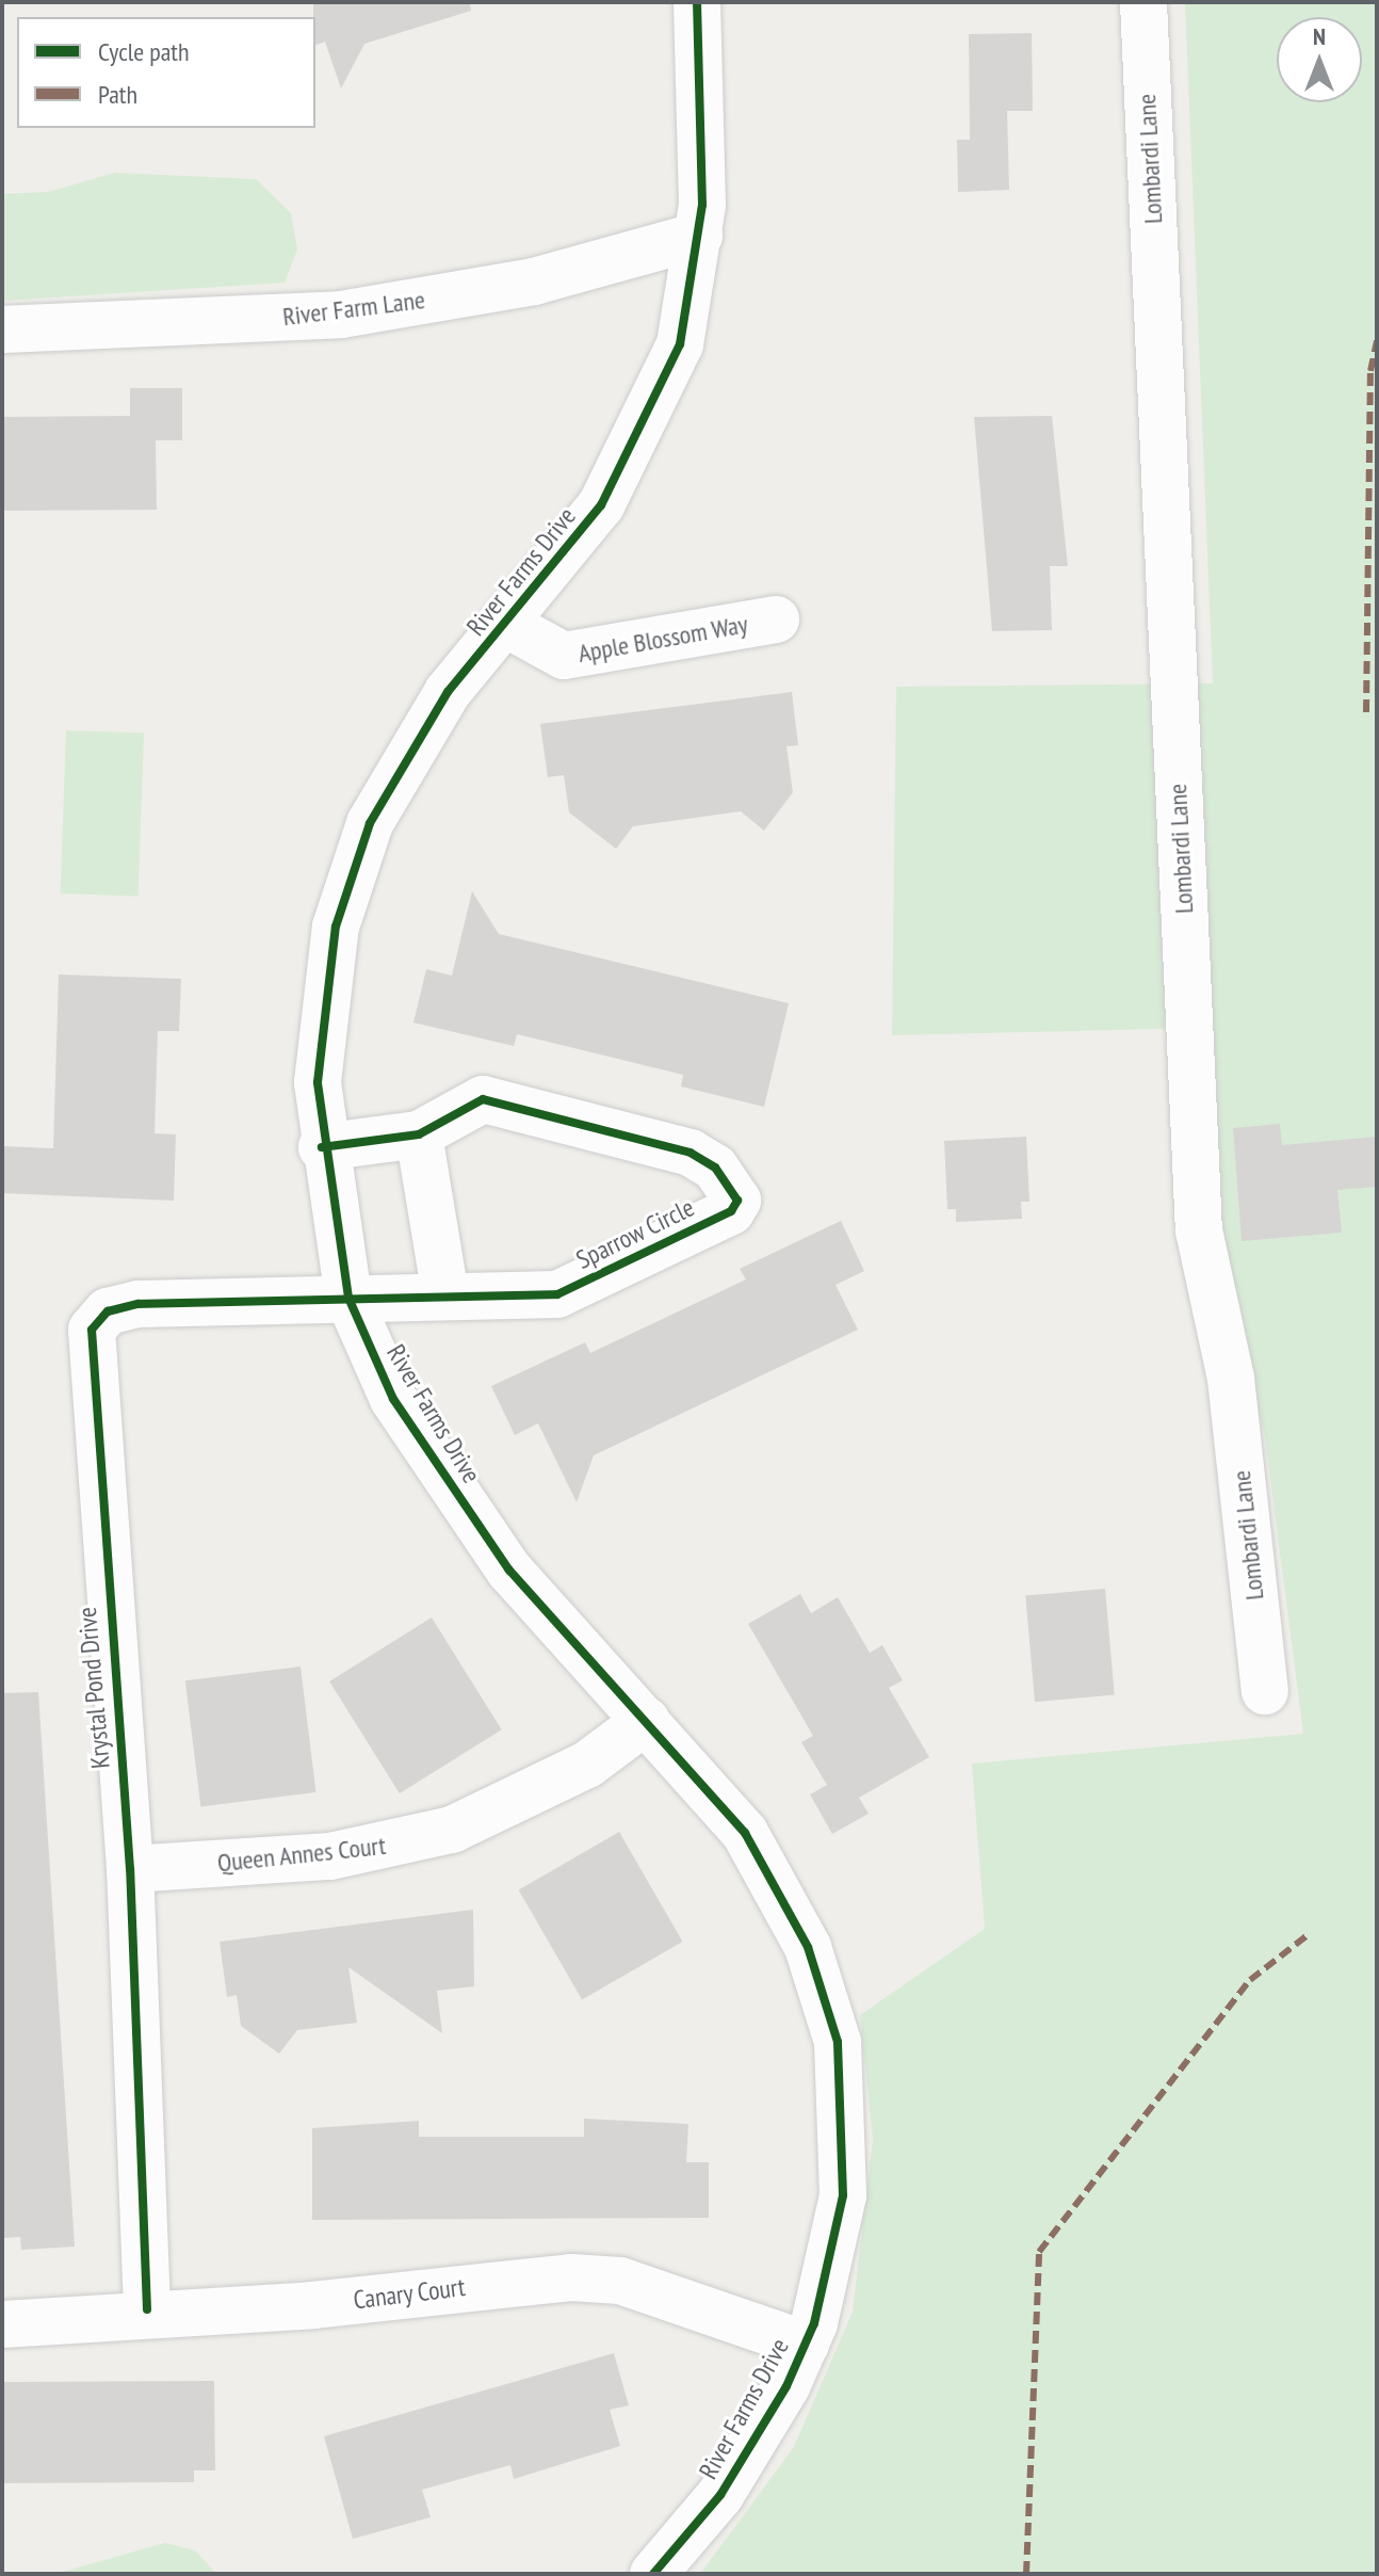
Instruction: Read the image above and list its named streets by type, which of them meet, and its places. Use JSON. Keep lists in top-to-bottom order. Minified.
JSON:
{"streets":{"street":["Lombardi Lane","River Farm Lane","River Farms Drive","Apple Blossom Way","Sparrow Circle","Krystal Pond Drive","Queen Annes Court","Canary Court"]},"crossings":[["River Farm Lane","River Farms Drive"],["River Farms Drive","Apple Blossom Way"],["River Farms Drive","Sparrow Circle"],["River Farms Drive","Krystal Pond Drive"],["River Farms Drive","Queen Annes Court"],["River Farms Drive","Canary Court"],["Sparrow Circle","Krystal Pond Drive"],["Krystal Pond Drive","Queen Annes Court"],["Krystal Pond Drive","Canary Court"]],"legend":["Cycle path","Path"],"north":"top"}
